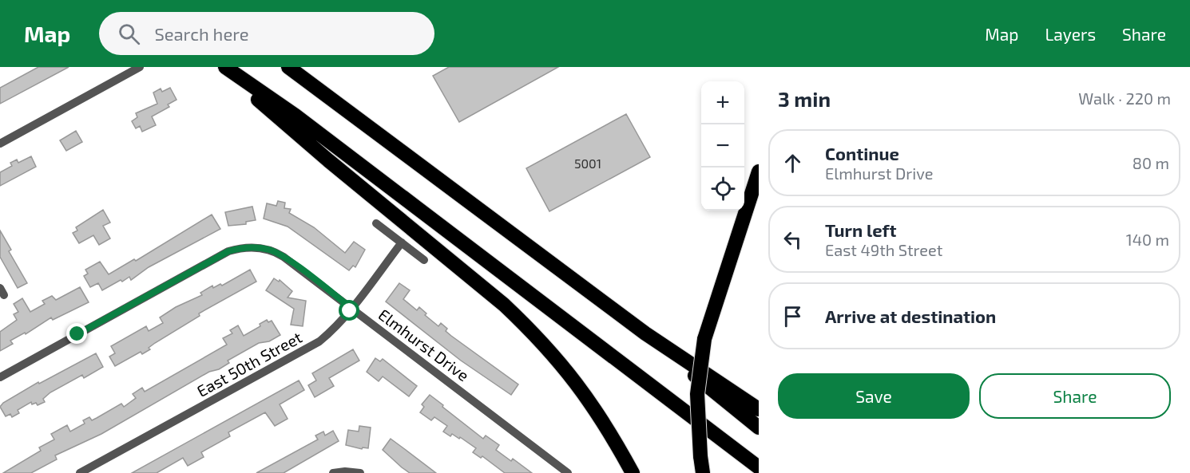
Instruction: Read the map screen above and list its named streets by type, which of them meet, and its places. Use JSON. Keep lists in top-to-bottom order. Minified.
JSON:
{"streets":{"street":["Elmhurst Drive","East 50th Street"]},"crossings":[["Elmhurst Drive","East 50th Street"]],"house_numbers":["5001"],"page":{"header":"Map","search":"Search here","nav":["Map","Layers","Share"],"heading":["3 min","Walk · 220 m"],"map_buttons":["+","−"],"list":[["Continue","Elmhurst Drive","80 m"],["Turn left","East 49th Street","140 m"],"Arrive at destination"],"buttons":["Save","Share"]}}
